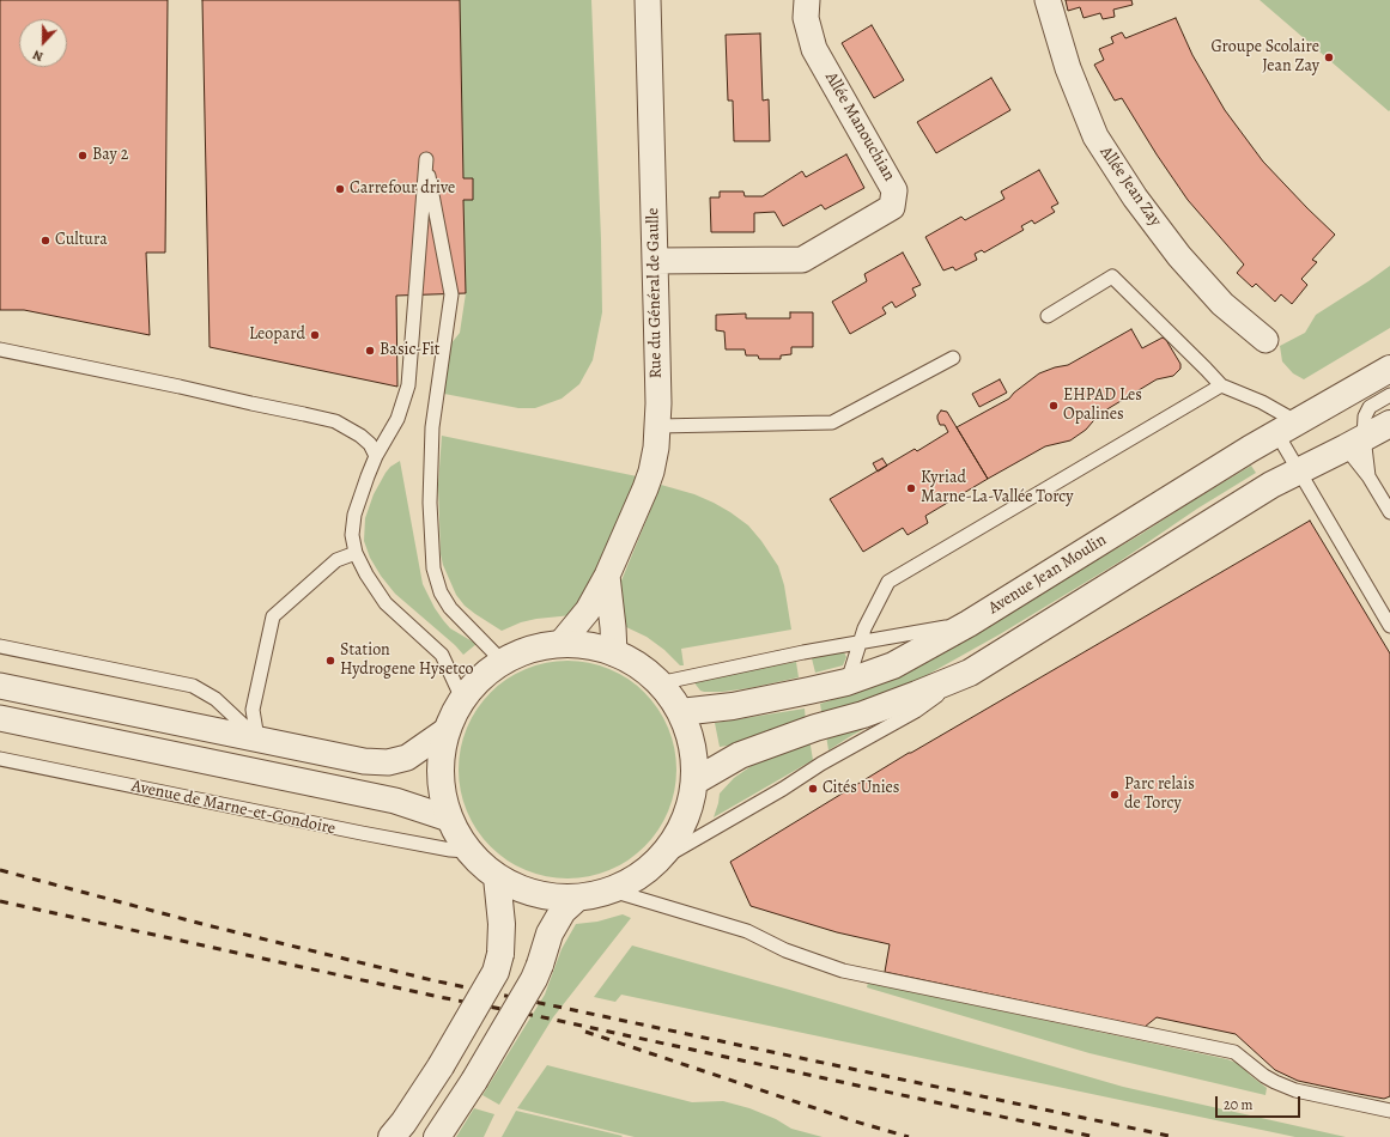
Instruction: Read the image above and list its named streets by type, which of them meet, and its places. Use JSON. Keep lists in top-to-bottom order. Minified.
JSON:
{"streets":{"street":["Allée Manouchian","Allée Jean Zay","Rue du Général de Gaulle","Avenue Jean Moulin"],"lane":["Avenue de Marne-et-Gondoire"]},"crossings":[["Allée Manouchian","Rue du Général de Gaulle"]],"places":["Groupe Scolaire Jean Zay","Bay 2","Carrefour drive","Cultura","Leopard","Basic-Fit","EHPAD Les Opalines","Kyriad Marne-La-Vallée Torcy","Station Hydrogene Hysetco","Cités Unies","Parc relais de Torcy"],"scale_bar":"20 m","north":"bottom"}
